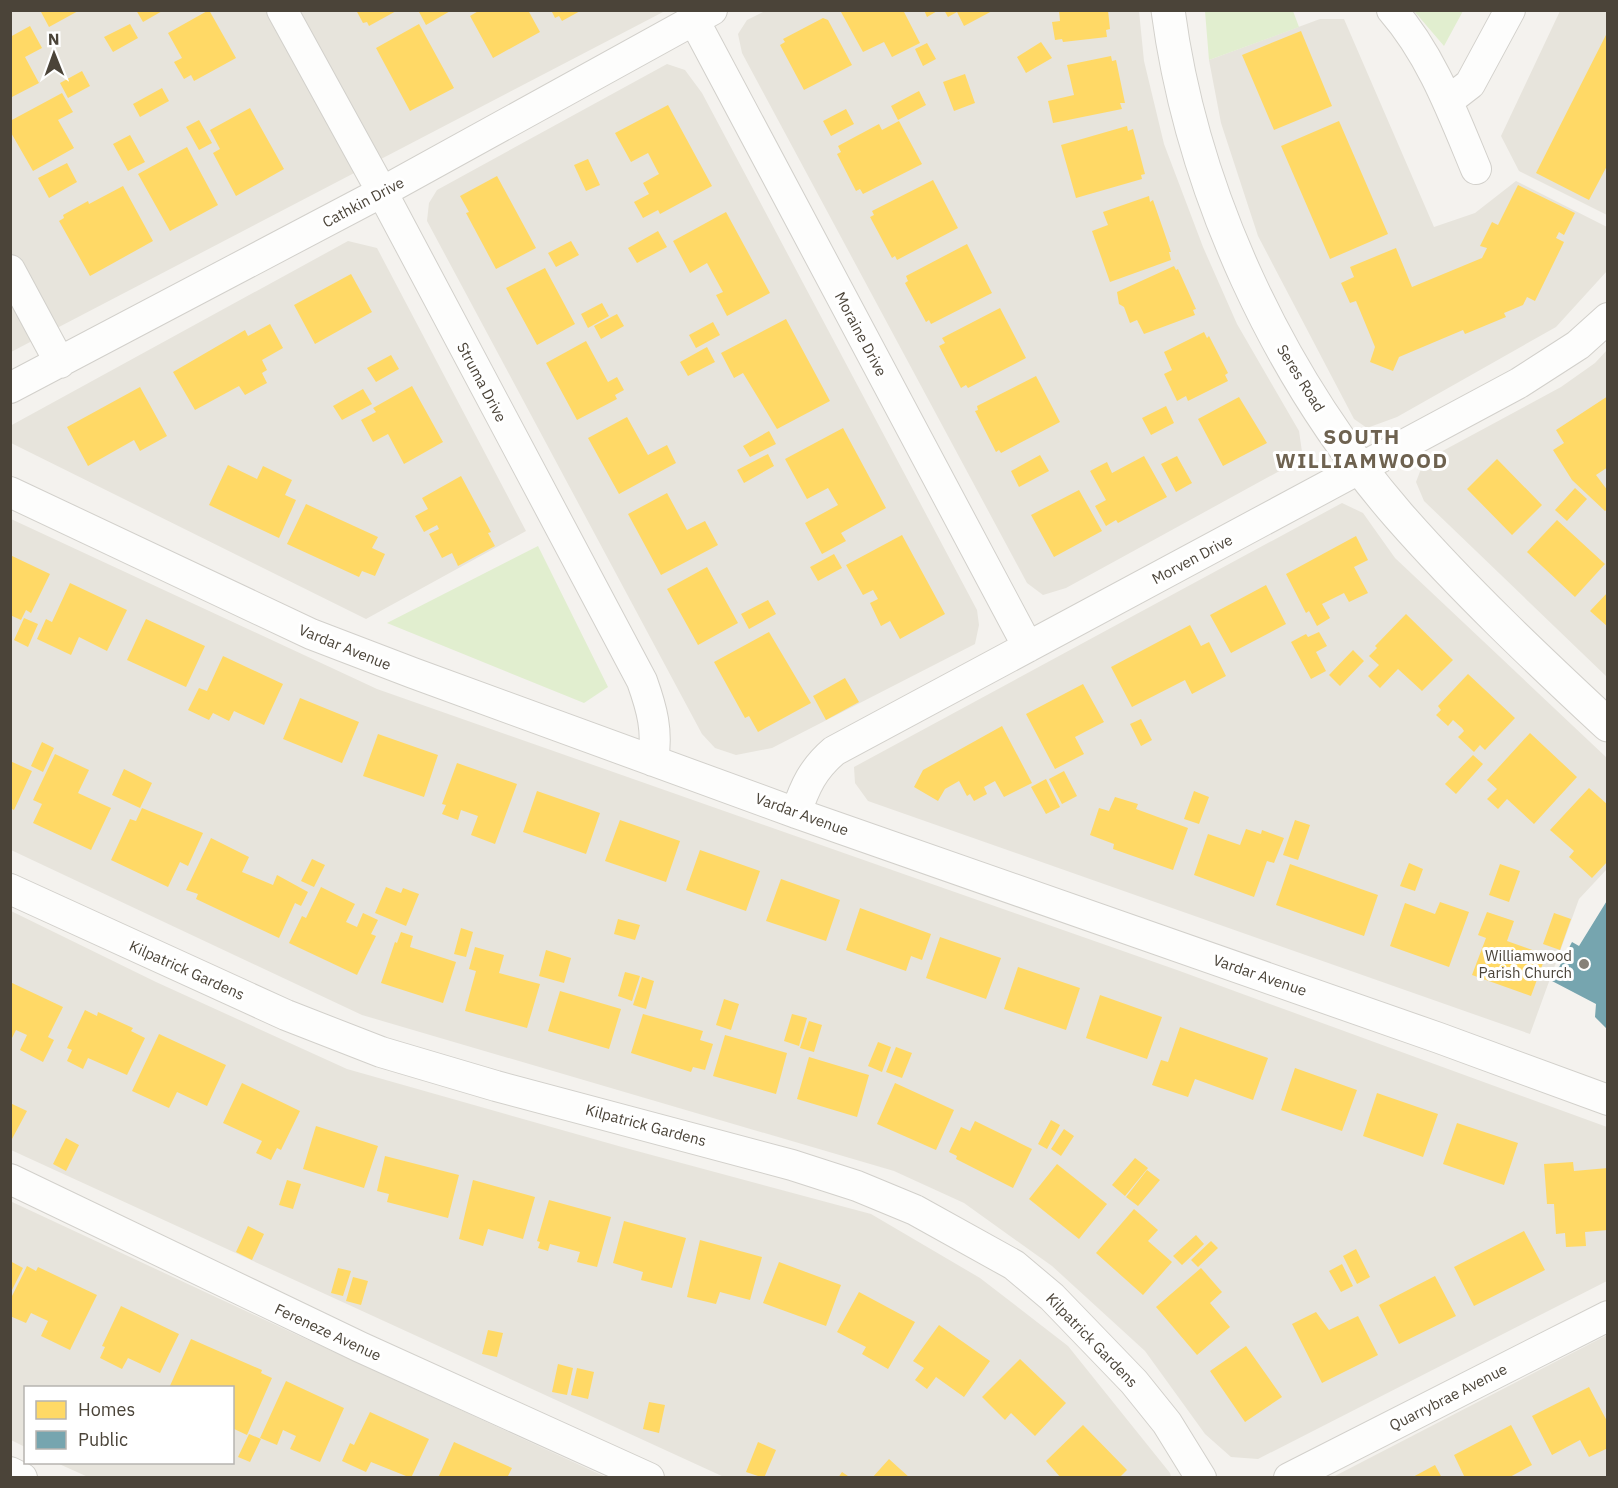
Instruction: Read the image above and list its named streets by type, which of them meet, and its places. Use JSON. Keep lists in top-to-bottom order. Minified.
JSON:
{"streets":{"street":["Cathkin Drive","Moraine Drive","Seres Road","Struma Drive","Morven Drive","Vardar Avenue","Kilpatrick Gardens","Fereneze Avenue","Quarrybrae Avenue"]},"crossings":[["Cathkin Drive","Moraine Drive"],["Cathkin Drive","Struma Drive"],["Moraine Drive","Morven Drive"],["Seres Road","Morven Drive"],["Struma Drive","Vardar Avenue"],["Morven Drive","Vardar Avenue"]],"districts":["SOUTH WILLIAMWOOD"],"places":["Williamwood Parish Church"],"legend":["Homes","Public"],"north":"top"}
